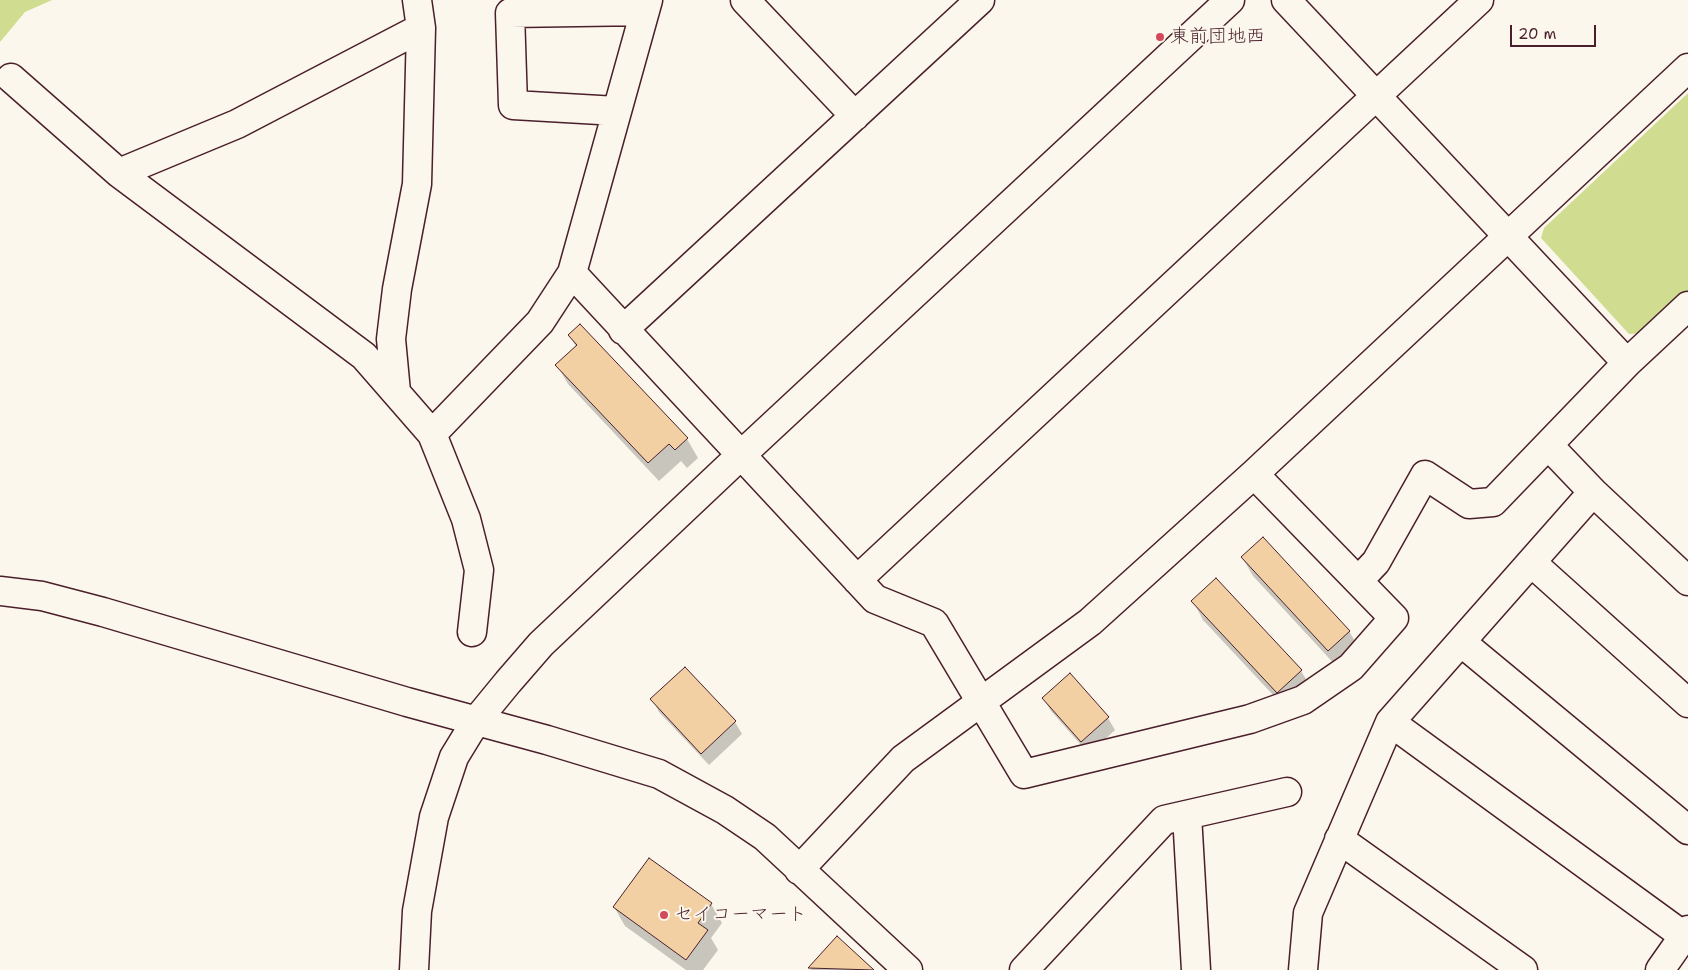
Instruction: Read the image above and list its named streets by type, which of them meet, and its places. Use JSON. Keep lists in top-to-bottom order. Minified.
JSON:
{"places":["東前団地西","セイコーマート"],"scale_bar":"20 m"}
